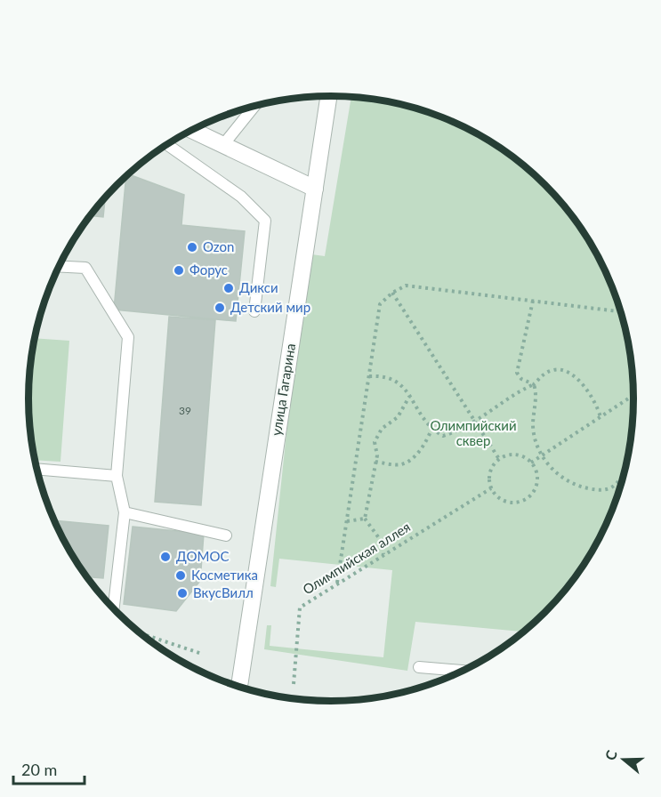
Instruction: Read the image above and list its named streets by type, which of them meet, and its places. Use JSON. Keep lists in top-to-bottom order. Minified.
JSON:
{"streets":{"street":["улица Гагарина"],"path":["Олимпийская аллея"]},"parks":["Олимпийский сквер"],"places":["Ozon","Форус","Дикси","Детский мир","ДОМОС","Косметика","ВкусВилл"],"house_numbers":["39"],"scale_bar":"20 m","north":"left"}
